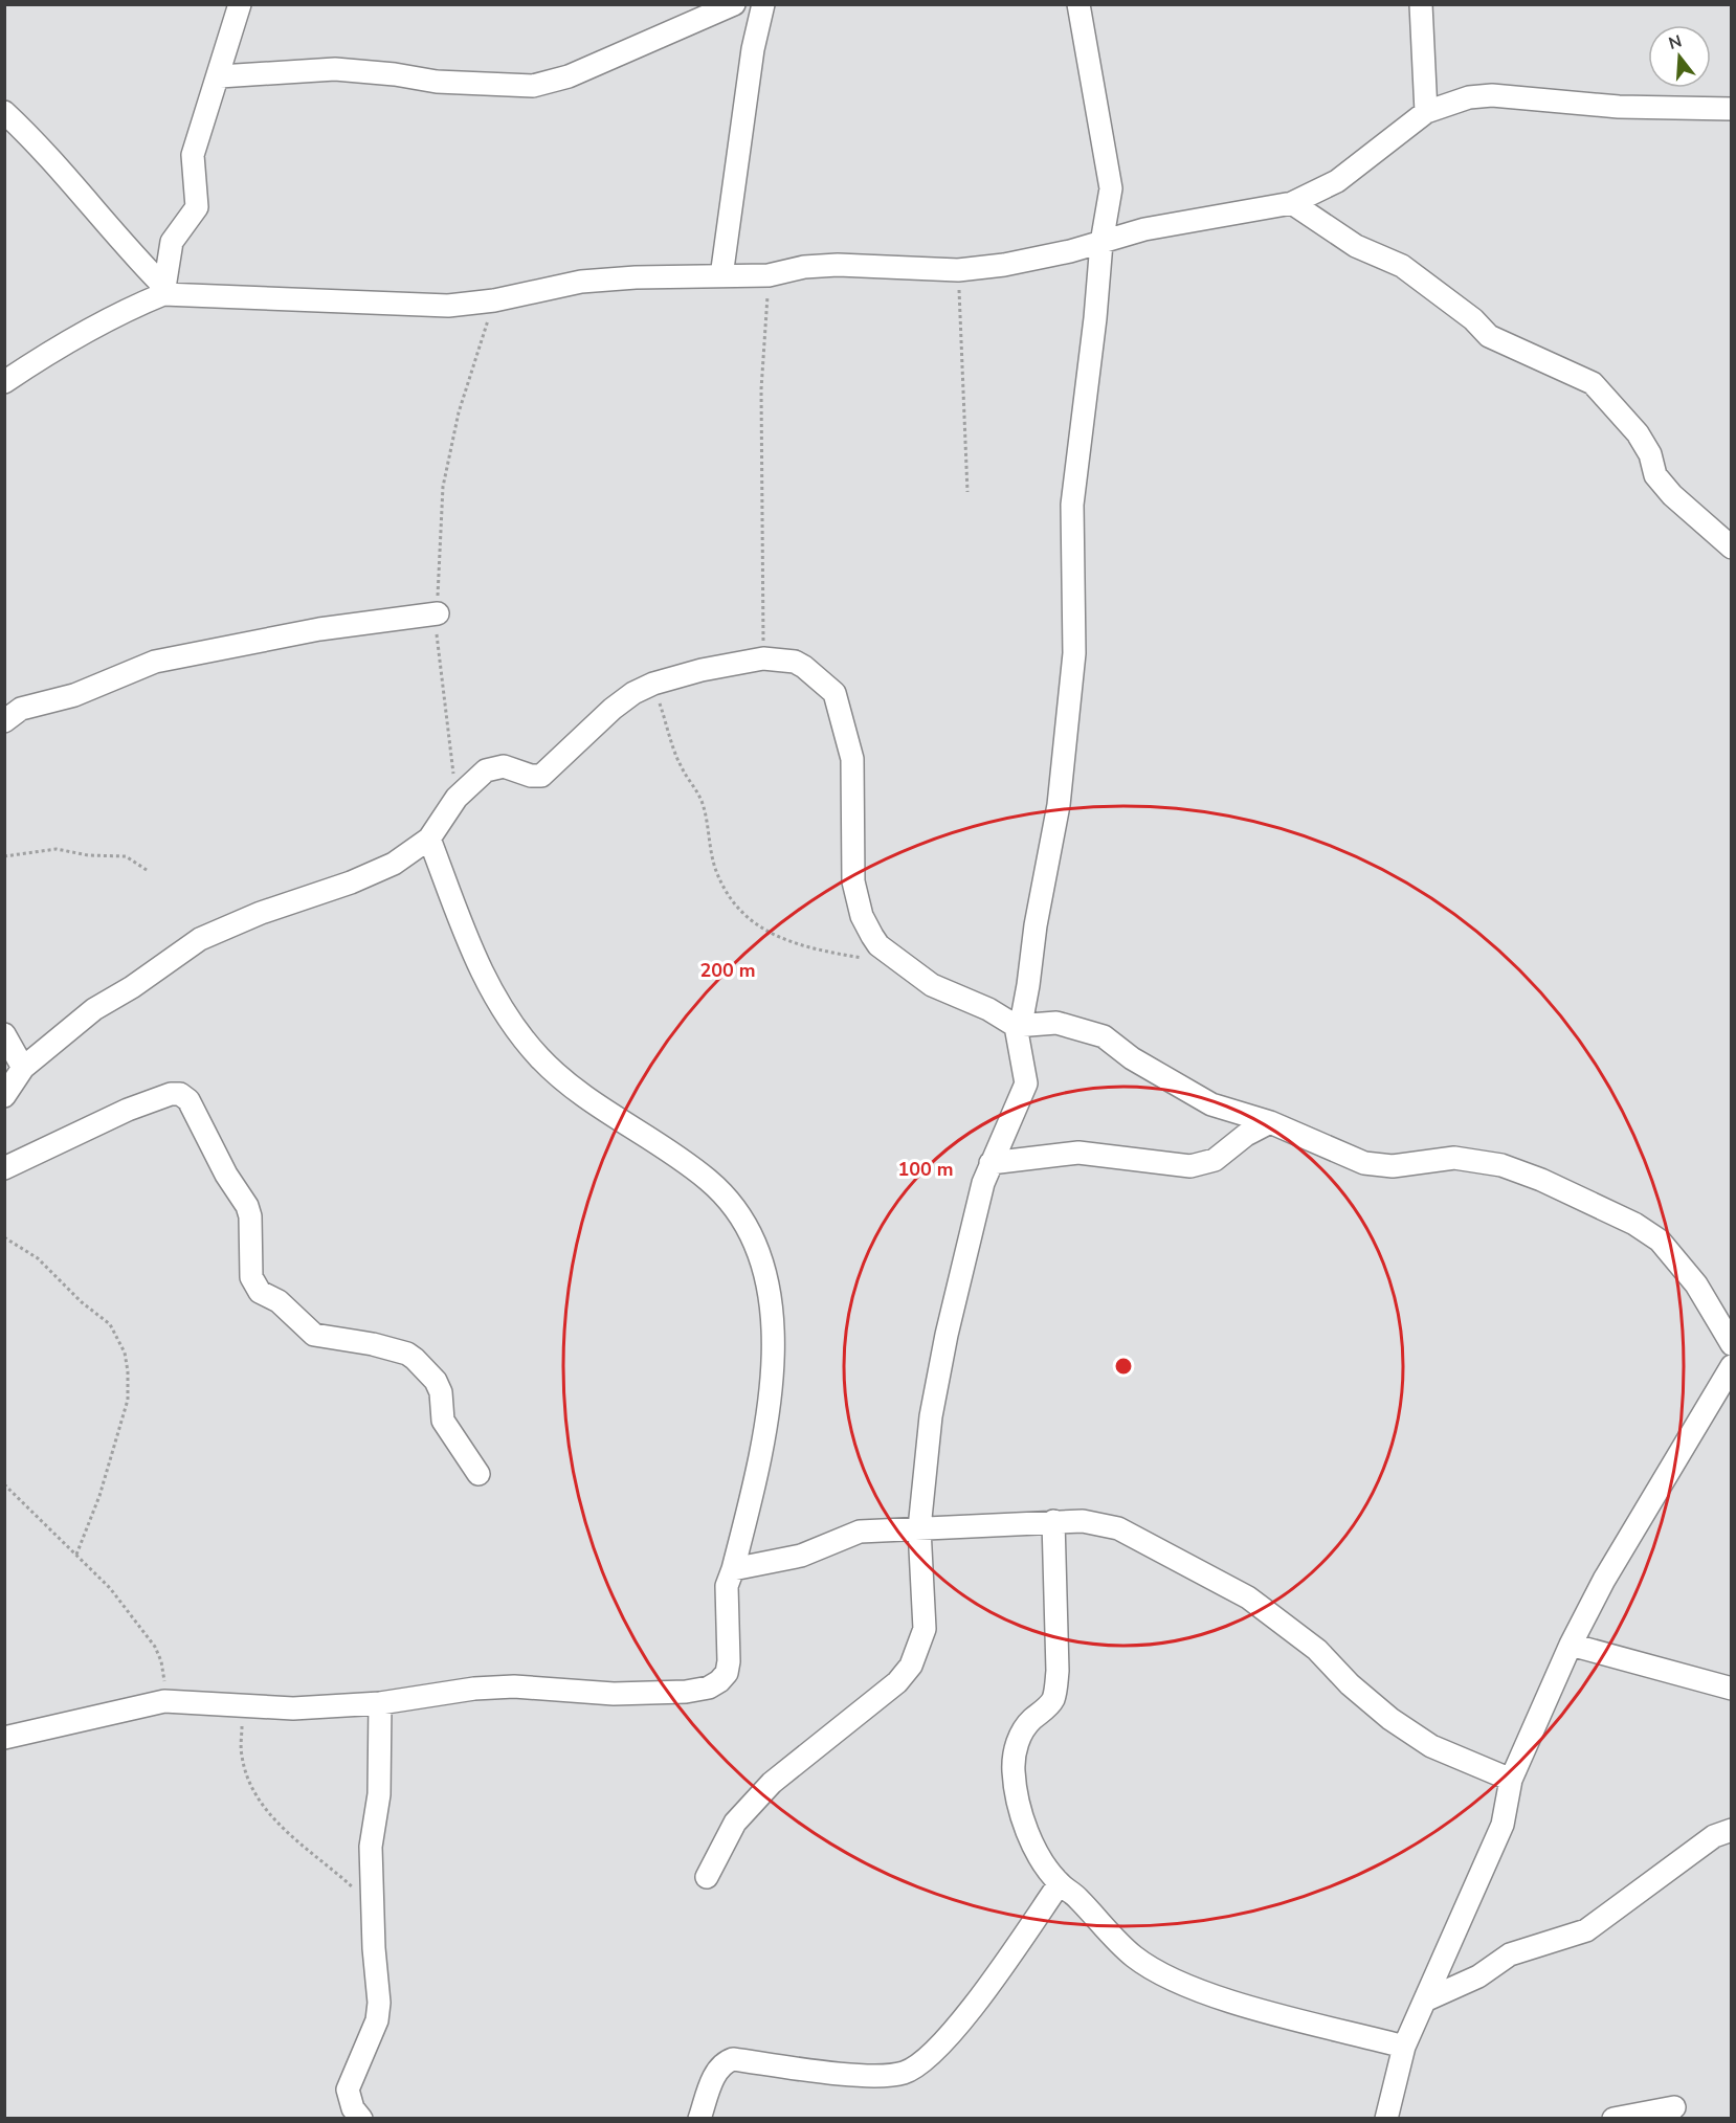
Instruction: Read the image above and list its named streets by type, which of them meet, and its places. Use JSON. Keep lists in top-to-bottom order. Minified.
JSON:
{"north":"top","rings":["200 m","100 m"]}
